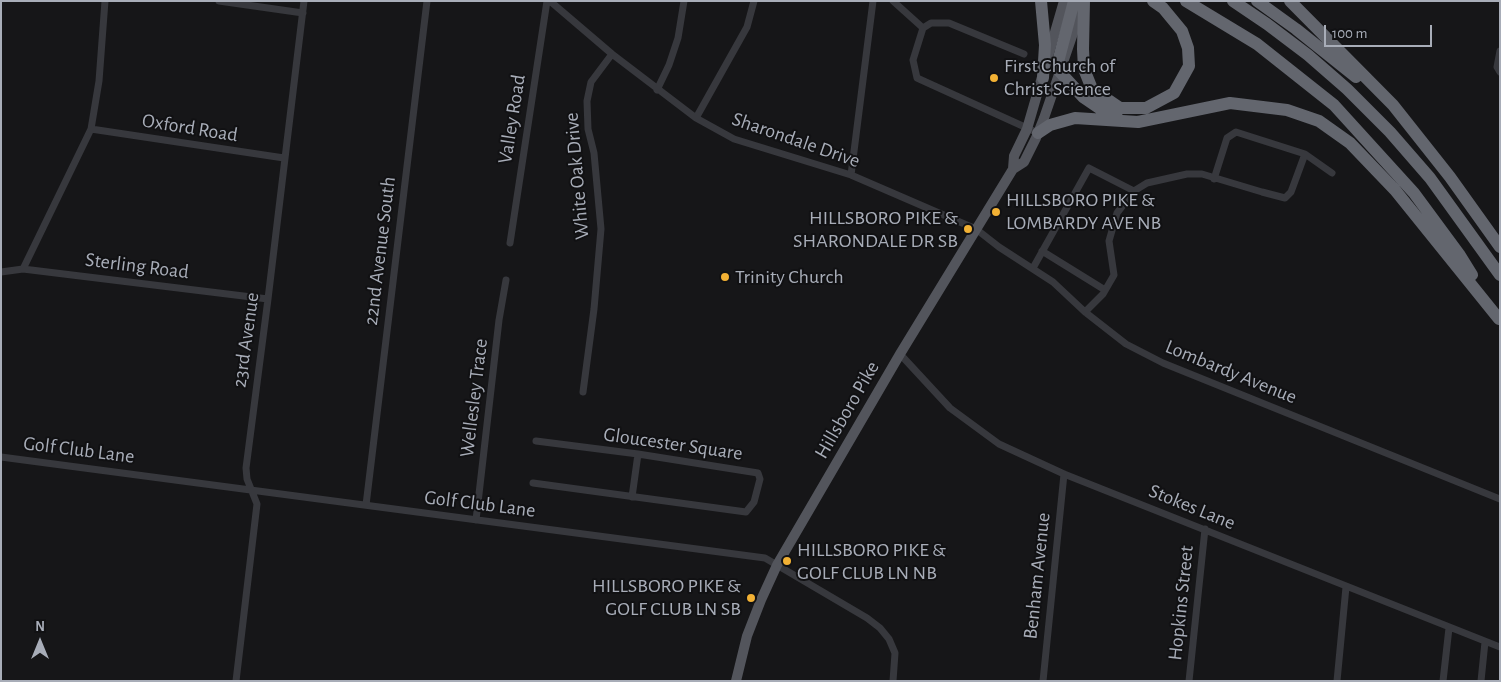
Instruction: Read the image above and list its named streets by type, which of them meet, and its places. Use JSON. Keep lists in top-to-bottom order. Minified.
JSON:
{"streets":{"main road":["Hillsboro Pike"],"street":["Valley Road","Oxford Road","Sharondale Drive","White Oak Drive","22nd Avenue South","Sterling Road","23rd Avenue","Lombardy Avenue","Wellesley Trace","Gloucester Square","Golf Club Lane","Stokes Lane","Benham Avenue","Hopkins Street"]},"crossings":[["Valley Road","Sharondale Drive"],["Oxford Road","23rd Avenue"],["Sharondale Drive","White Oak Drive"],["Sharondale Drive","Lombardy Avenue"],["Sharondale Drive","Hillsboro Pike"],["22nd Avenue South","Golf Club Lane"],["Sterling Road","23rd Avenue"],["23rd Avenue","Golf Club Lane"],["Lombardy Avenue","Hillsboro Pike"],["Wellesley Trace","Golf Club Lane"],["Hillsboro Pike","Golf Club Lane"],["Hillsboro Pike","Stokes Lane"],["Stokes Lane","Benham Avenue"],["Stokes Lane","Hopkins Street"]],"places":["First Church of Christ Science","HILLSBORO PIKE & LOMBARDY AVE NB","HILLSBORO PIKE & SHARONDALE DR SB","Trinity Church","HILLSBORO PIKE & GOLF CLUB LN NB","HILLSBORO PIKE & GOLF CLUB LN SB"],"scale_bar":"100 m","north":"top"}
